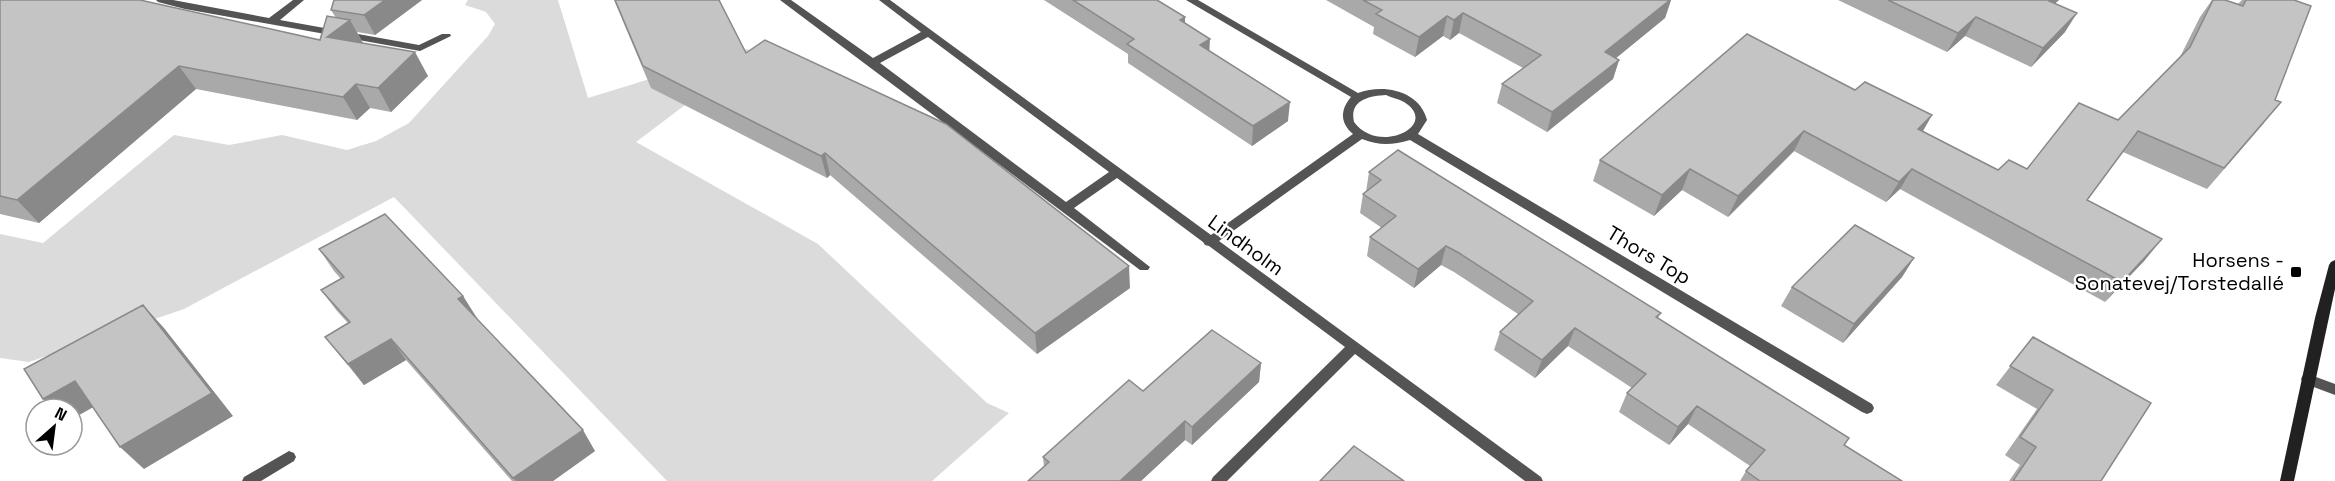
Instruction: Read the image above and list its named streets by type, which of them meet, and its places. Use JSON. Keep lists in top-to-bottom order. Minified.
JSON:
{"streets":{"street":["Lindholm","Thors Top"]},"places":{"transit":["Horsens - Sonatevej/Torstedallé"]},"north":"top right"}
